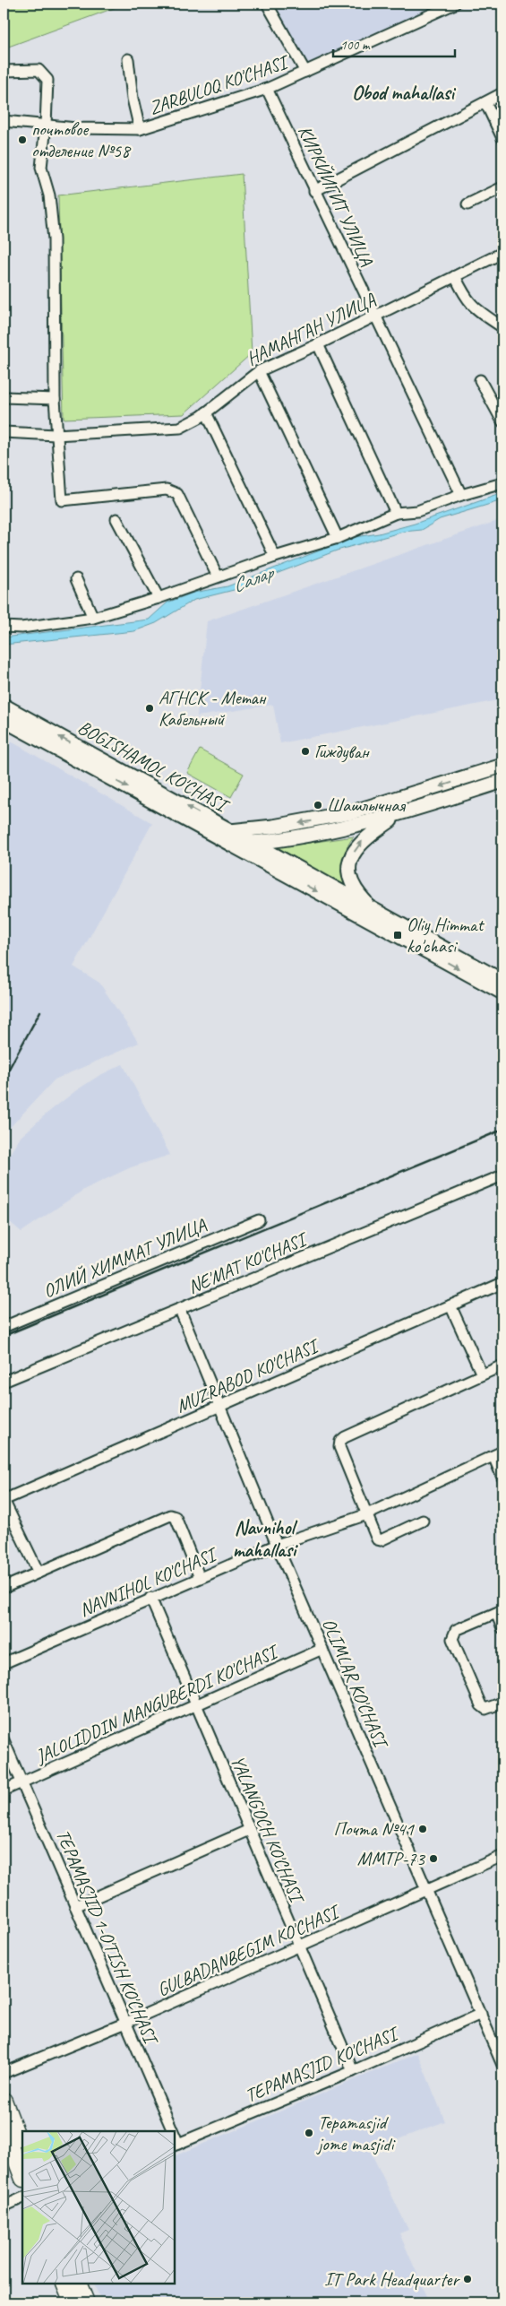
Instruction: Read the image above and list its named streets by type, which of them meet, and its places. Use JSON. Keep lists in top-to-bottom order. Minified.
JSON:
{"streets":{"main road":["BOGISHAMOL KO'CHASI"],"street":["ZARBULOQ KO'CHASI","КИРКЙИГИТ УЛИЦА","НАМАНГАН УЛИЦА","ОЛИЙ ХИММАТ УЛИЦА","NE'MAT KO'CHASI","MUZRABOD KO'CHASI","NAVNIHOL KO'CHASI","OLIMLAR KO'CHASI","JALOLIDDIN MANGUBERDI KO'CHASI","YALANG'OCH KO'CHASI","TEPAMASJID 1-O'TISH KO'CHASI","GULBADANBEGIM KO'CHASI","TEPAMASJID KO'CHASI"]},"crossings":[["ZARBULOQ KO'CHASI","КИРКЙИГИТ УЛИЦА"],["КИРКЙИГИТ УЛИЦА","НАМАНГАН УЛИЦА"],["NE'MAT KO'CHASI","OLIMLAR KO'CHASI"],["MUZRABOD KO'CHASI","OLIMLAR KO'CHASI"],["NAVNIHOL KO'CHASI","OLIMLAR KO'CHASI"],["NAVNIHOL KO'CHASI","YALANG'OCH KO'CHASI"],["OLIMLAR KO'CHASI","JALOLIDDIN MANGUBERDI KO'CHASI"],["OLIMLAR KO'CHASI","GULBADANBEGIM KO'CHASI"],["OLIMLAR KO'CHASI","TEPAMASJID KO'CHASI"],["JALOLIDDIN MANGUBERDI KO'CHASI","YALANG'OCH KO'CHASI"],["JALOLIDDIN MANGUBERDI KO'CHASI","TEPAMASJID 1-O'TISH KO'CHASI"],["YALANG'OCH KO'CHASI","GULBADANBEGIM KO'CHASI"],["YALANG'OCH KO'CHASI","TEPAMASJID KO'CHASI"],["TEPAMASJID 1-O'TISH KO'CHASI","GULBADANBEGIM KO'CHASI"]],"districts":["Obod mahallasi","Navnihol mahallasi"],"water":["Салар"],"places":{"other":["почтовое отделение №58","АГНСК - Метан Кабельный","Гиждуван","Шашлычная","Почта №41","MMTP-73","Tepamasjid jome masjidi","IT Park Headquarter"],"transit":["Oliy Himmat ko'chasi"]},"scale_bar":"100 m"}
